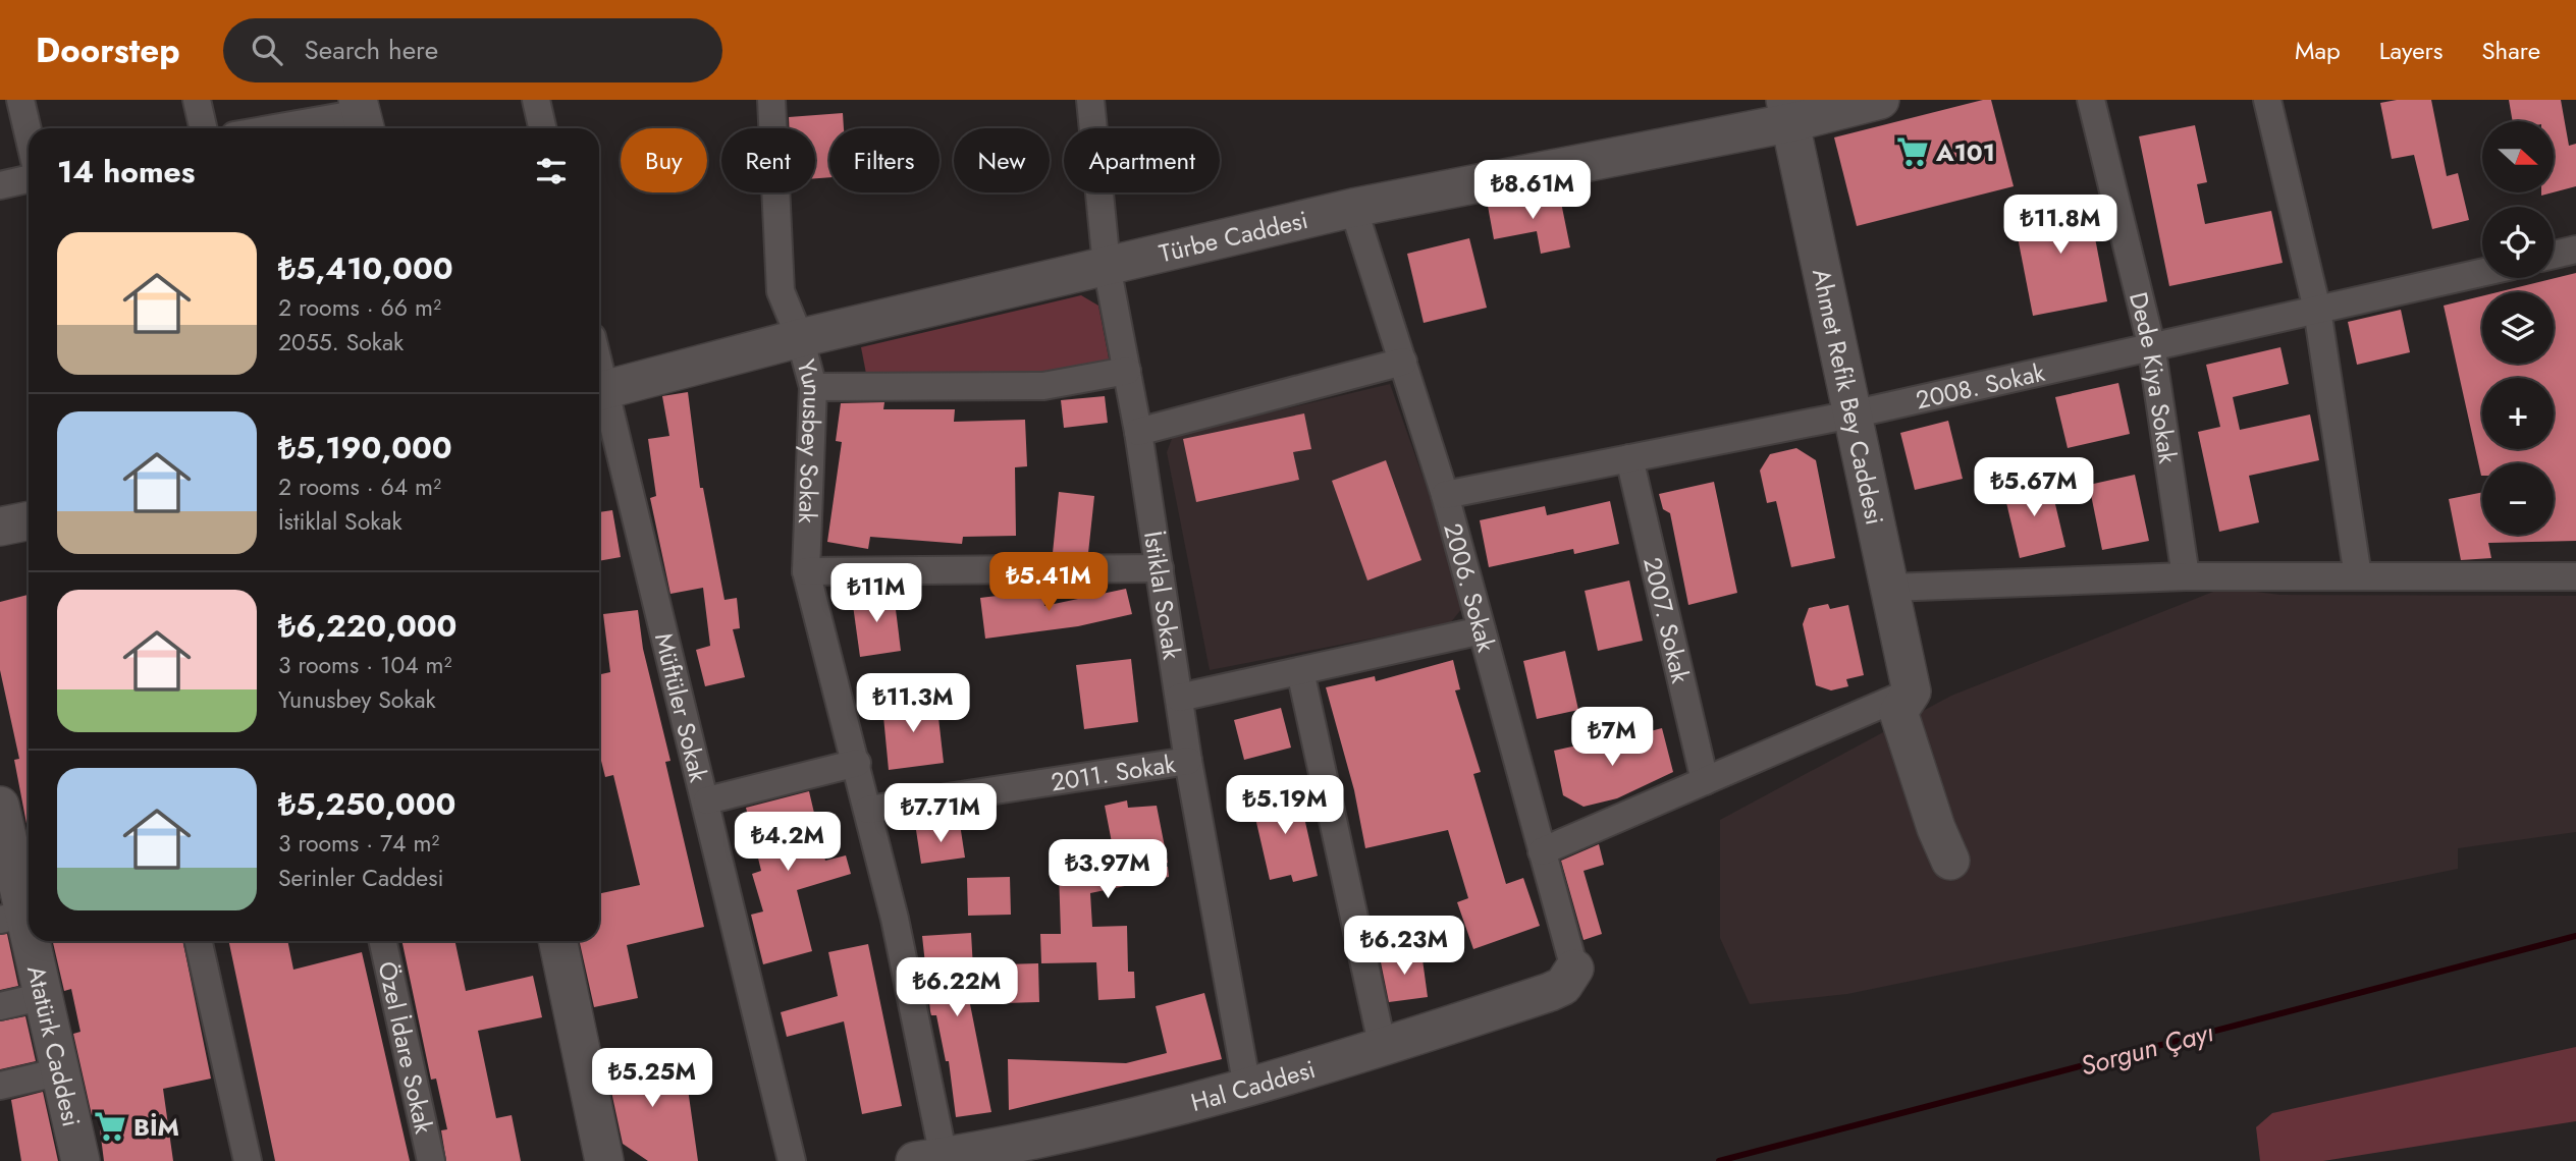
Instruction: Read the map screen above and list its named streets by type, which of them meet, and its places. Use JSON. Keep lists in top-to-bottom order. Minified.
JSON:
{"streets":{"street":["Türbe Caddesi","Dede Kiya Sokak","2008. Sokak","Ahmet Refik Bey Caddesi","Yunusbey Sokak","2006. Sokak","İstiklal Sokak","2007. Sokak","Müftüler Sokak","2011. Sokak","Atatürk Caddesi","Özel İdare Sokak","Hal Caddesi"]},"crossings":[["Türbe Caddesi","Ahmet Refik Bey Caddesi"],["Türbe Caddesi","Yunusbey Sokak"],["Türbe Caddesi","2006. Sokak"],["Türbe Caddesi","İstiklal Sokak"],["Dede Kiya Sokak","2008. Sokak"],["2008. Sokak","Ahmet Refik Bey Caddesi"],["2008. Sokak","2006. Sokak"],["2008. Sokak","2007. Sokak"],["Yunusbey Sokak","2011. Sokak"],["Yunusbey Sokak","Hal Caddesi"],["2006. Sokak","Hal Caddesi"],["İstiklal Sokak","2011. Sokak"],["İstiklal Sokak","Hal Caddesi"]],"water":["Sorgun Çayı"],"places":{"supermarket":["A101","BİM"]},"north":"right","page":{"header":"Doorstep","search":"Search here","nav":["Map","Layers","Share"],"map_buttons":["+","−"],"chip":["Buy","Rent","Filters","New","Apartment"],"heading":"14 homes","price":["₺8.61M","₺11.8M","₺5.67M","₺5.41M","₺11M","₺11.3M","₺7M","₺5.19M","₺7.71M","₺4.2M","₺3.97M","₺6.23M","₺6.22M","₺5.25M"],"list":[{"name":"₺5,410,000","note":"2 rooms · 66 m² · 2055. Sokak"},{"name":"₺5,190,000","note":"2 rooms · 64 m² · İstiklal Sokak"},{"name":"₺6,220,000","note":"3 rooms · 104 m² · Yunusbey Sokak"},{"name":"₺5,250,000","note":"3 rooms · 74 m² · Serinler Caddesi"}]}}
